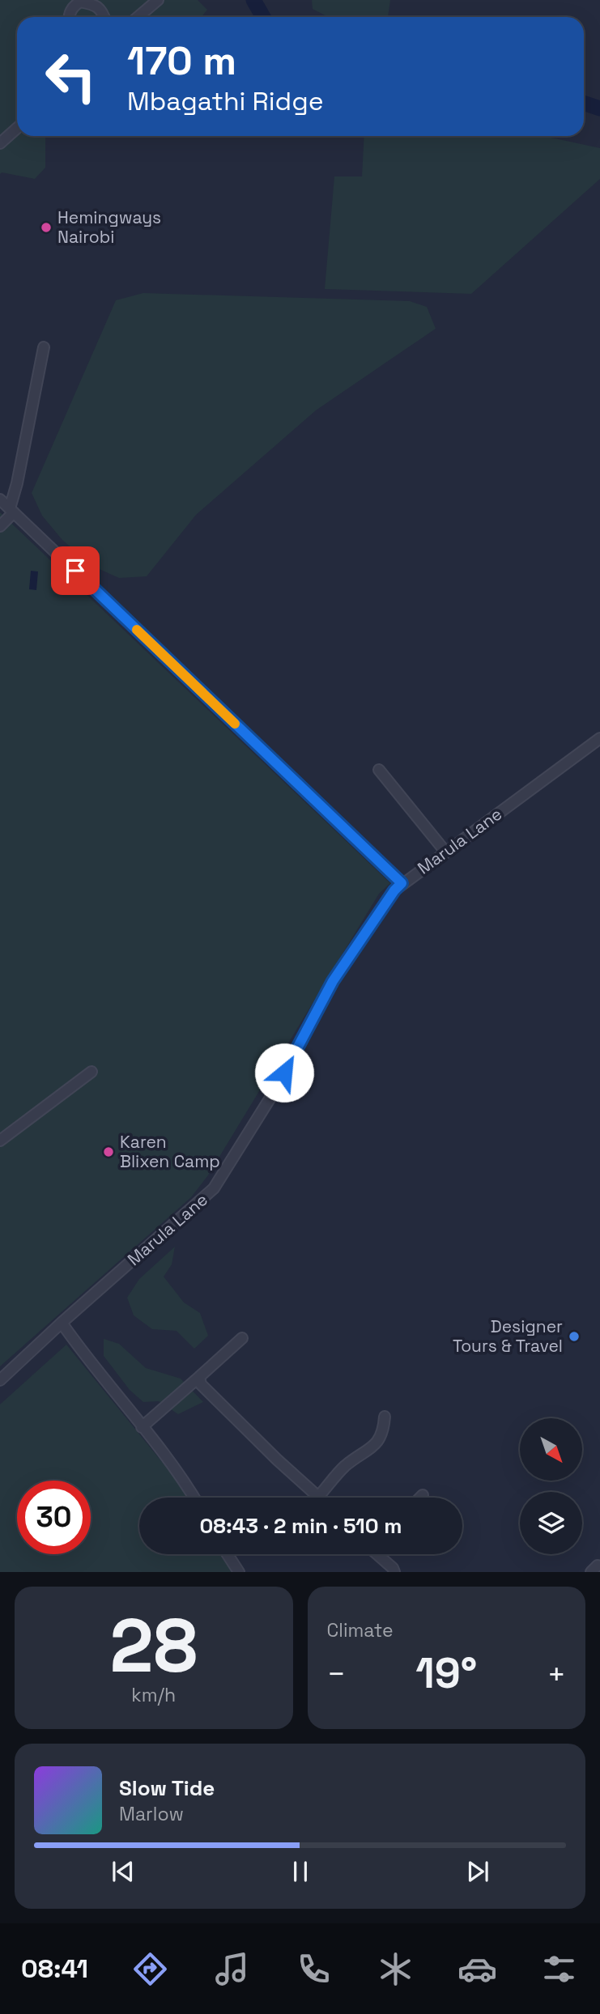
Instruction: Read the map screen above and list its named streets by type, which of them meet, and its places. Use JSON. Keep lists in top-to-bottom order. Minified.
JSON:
{"streets":{"street":["Marula Lane"]},"places":["Hemingways Nairobi","Karen Blixen Camp","Designer Tours & Travel"],"north":"bottom right","page":{"turn":["170 m","Mbagathi Ridge"],"limit":"30","trip":"08:43 · 2 min · 510 m","tile":[["28","km/h"],"Climate"],"heat":["−","19°","+"],"song":["Slow Tide","Marlow"],"tabs":"08:41"}}
